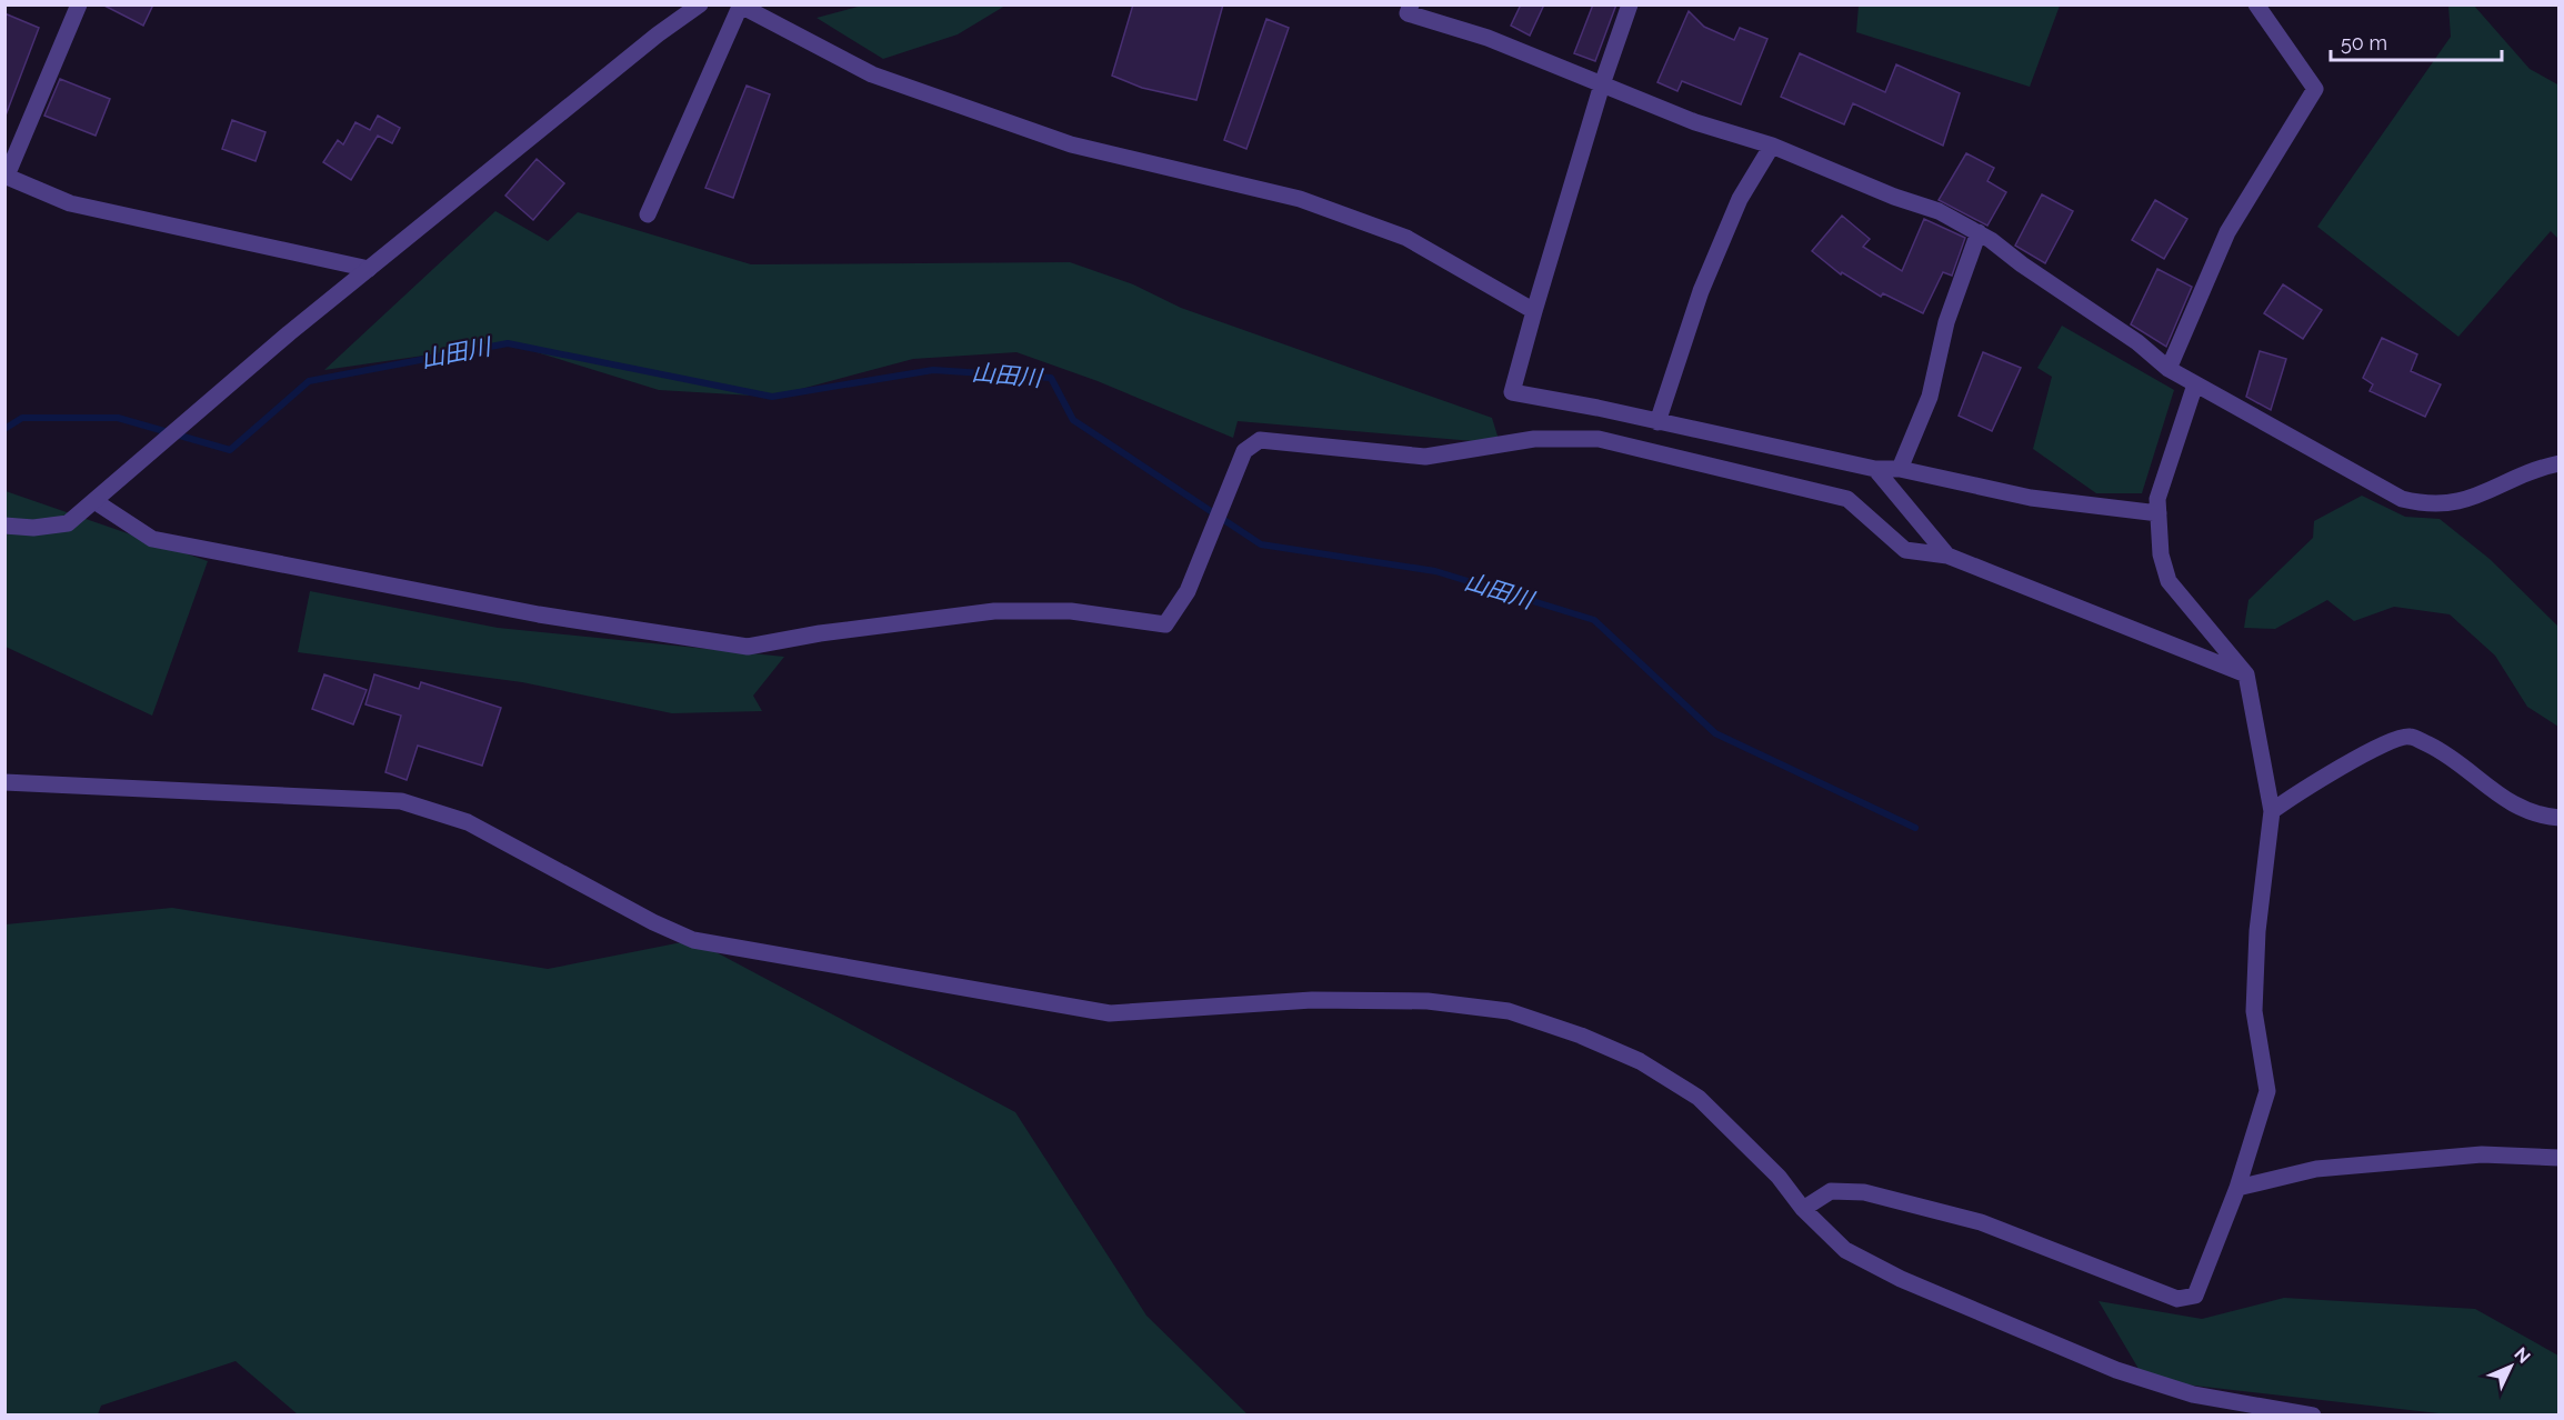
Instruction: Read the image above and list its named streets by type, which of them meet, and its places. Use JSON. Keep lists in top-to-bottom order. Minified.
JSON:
{"water":["山田川"],"scale_bar":"50 m","north":"top right"}
